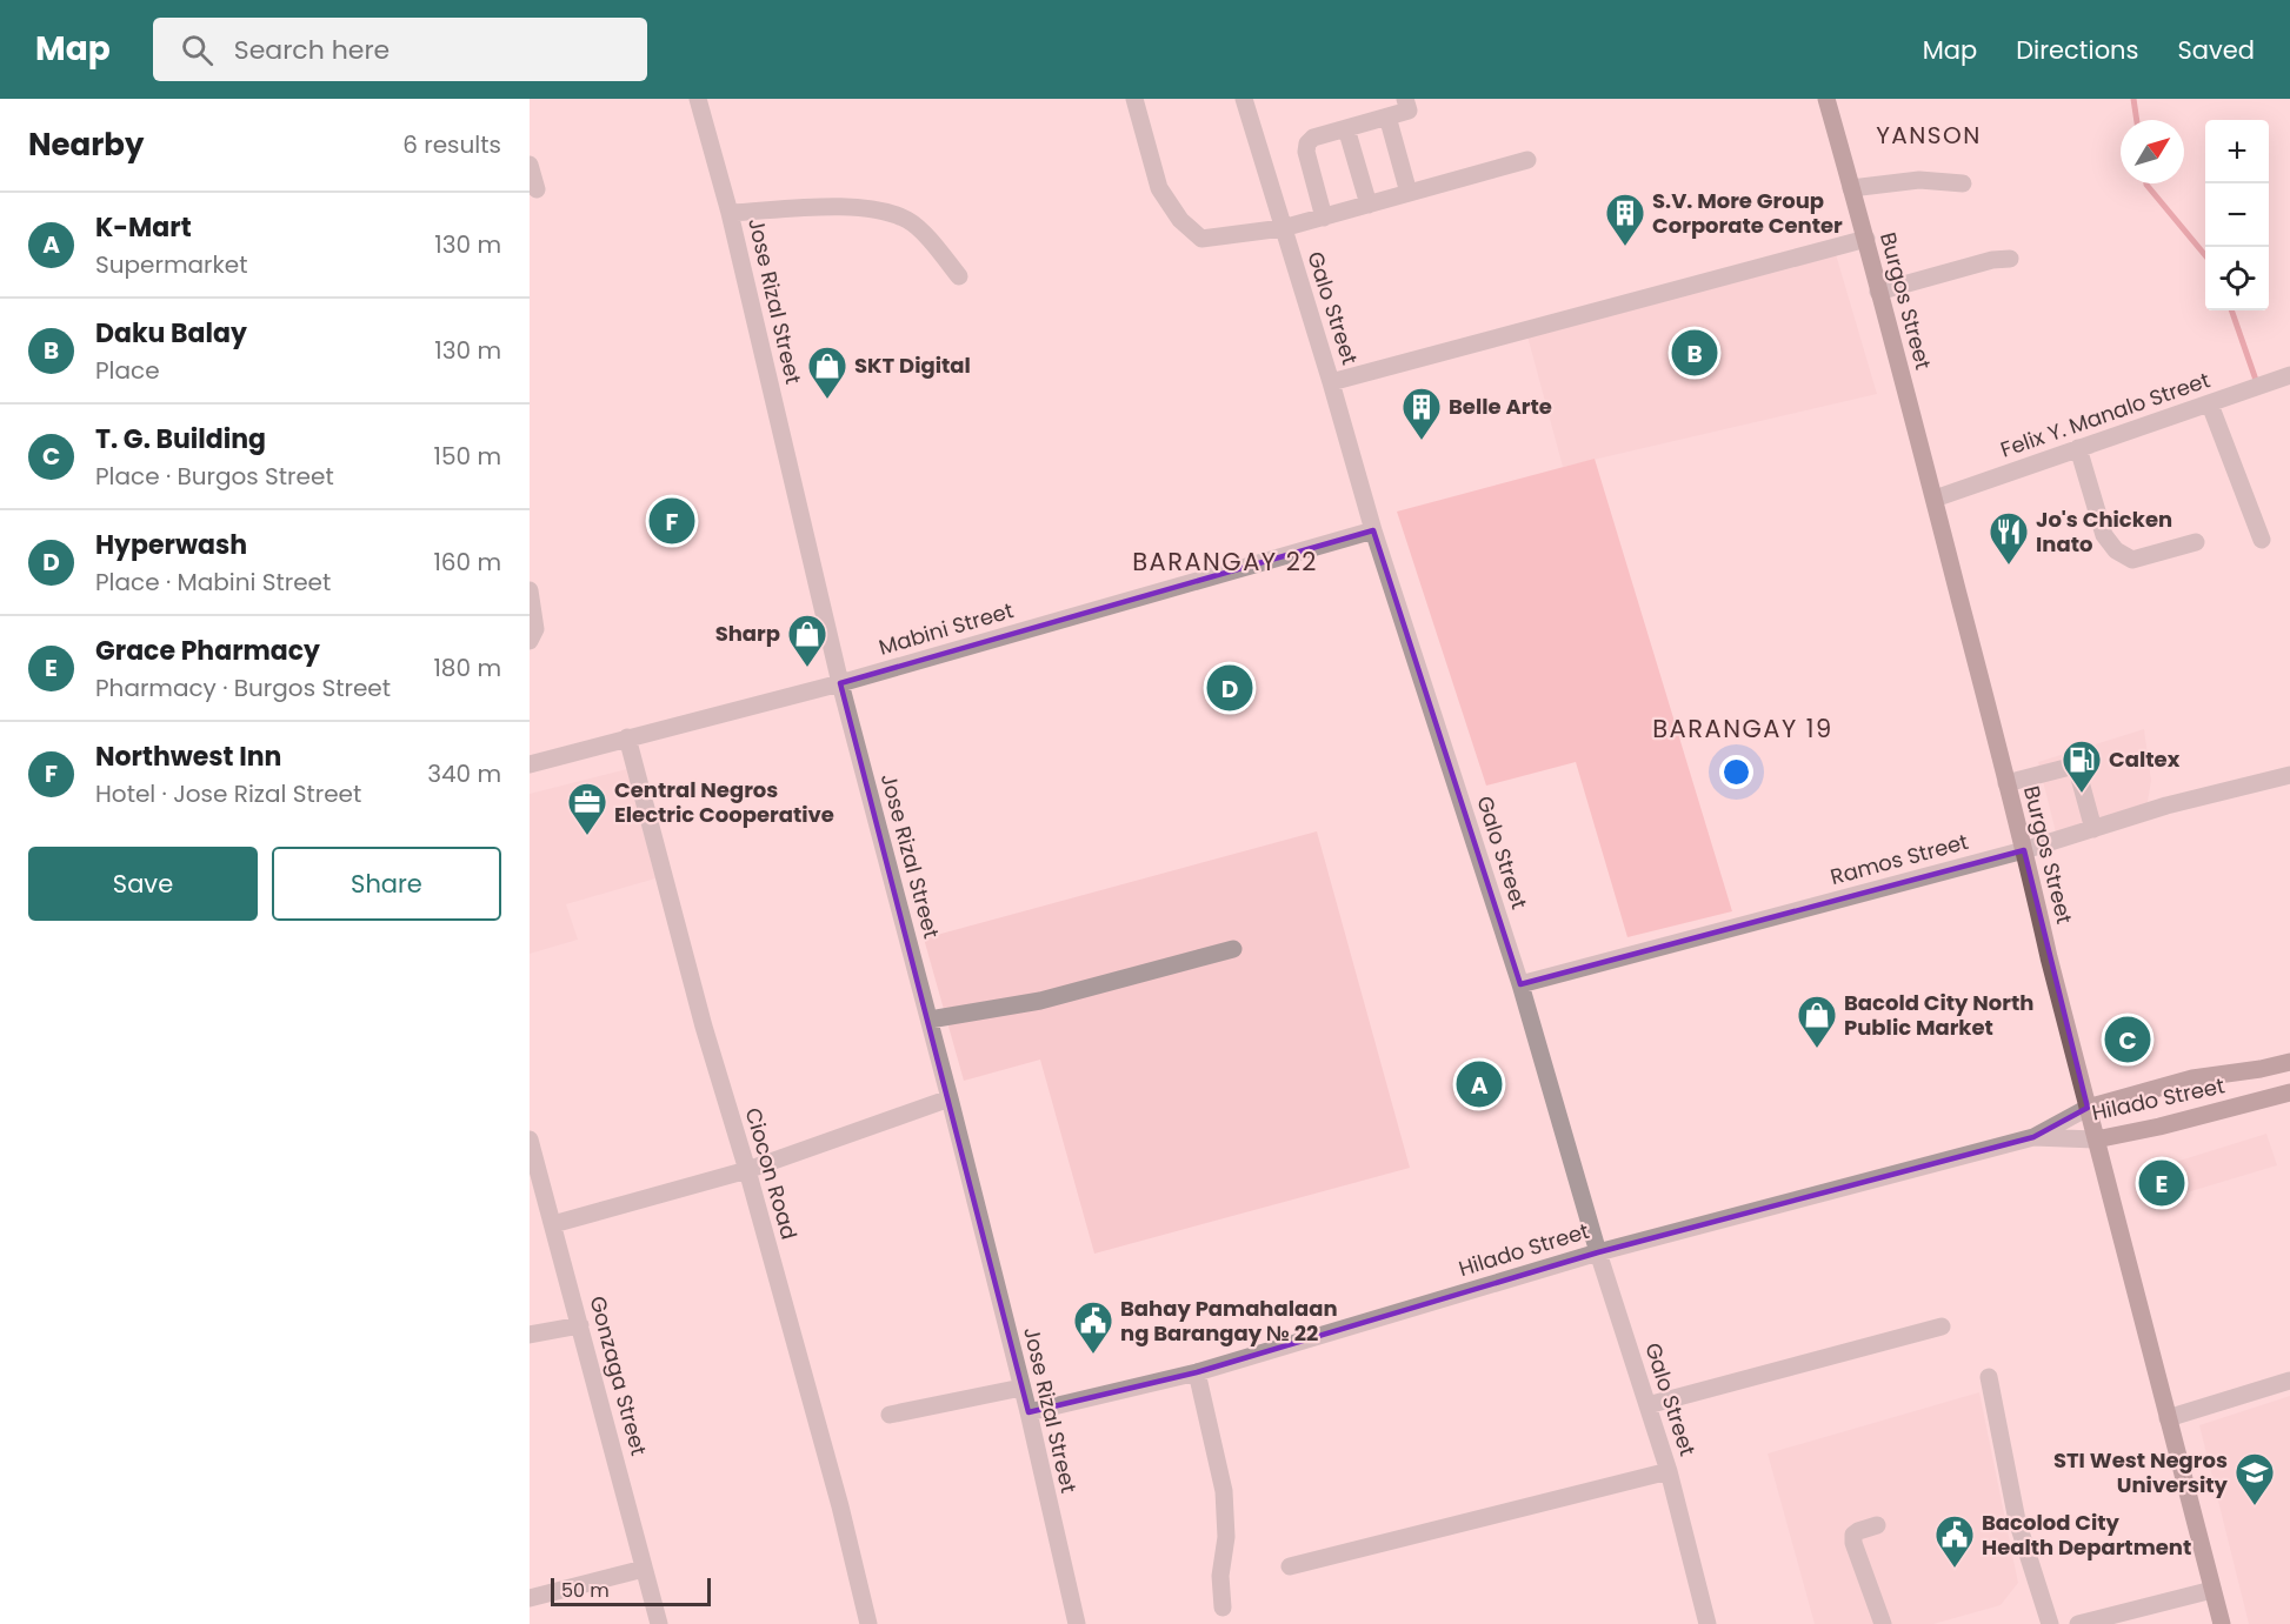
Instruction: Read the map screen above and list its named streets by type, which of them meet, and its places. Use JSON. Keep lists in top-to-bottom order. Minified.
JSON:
{"streets":{"main road":["Burgos Street","Hilado Street"],"street":["Jose Rizal Street","Galo Street","Felix Y. Manalo Street","Mabini Street","Ramos Street","Ciocon Road","Gonzaga Street"]},"crossings":[["Jose Rizal Street","Mabini Street"],["Jose Rizal Street","Hilado Street"],["Burgos Street","Felix Y. Manalo Street"],["Burgos Street","Ramos Street"],["Burgos Street","Hilado Street"],["Galo Street","Mabini Street"],["Galo Street","Ramos Street"],["Galo Street","Hilado Street"],["Mabini Street","Ciocon Road"]],"districts":["YANSON","BARANGAY 22","BARANGAY 19"],"places":{"building":["S.V. More Group Corporate Center","Belle Arte"],"shop":["SKT Digital","Sharp","Bacold City North Public Market"],"restaurant":["Jo's Chicken Inato"],"fuel station":["Caltex"],"office":["Central Negros Electric Cooperative"],"public building":["Bahay Pamahalaan ng Barangay № 22","Bacolod City Health Department"],"school or university":["STI West Negros University"]},"scale_bar":"50 m","north":"top right","page":{"header":"Map","search":"Search here","nav":["Map","Directions","Saved"],"heading":["Nearby","6 results"],"map_buttons":["+","−"],"list":[{"mark":"A","name":"K-Mart","note":"Supermarket","value":"130 m"},{"mark":"B","name":"Daku Balay","note":"Place","value":"130 m"},{"mark":"C","name":"T. G. Building","note":"Place · Burgos Street","value":"150 m"},{"mark":"D","name":"Hyperwash","note":"Place · Mabini Street","value":"160 m"},{"mark":"E","name":"Grace Pharmacy","note":"Pharmacy · Burgos Street","value":"180 m"},{"mark":"F","name":"Northwest Inn","note":"Hotel · Jose Rizal Street","value":"340 m"}],"pins":["B","F","D","C","A","E"],"buttons":["Save","Share"],"scale":"50 m"}}
